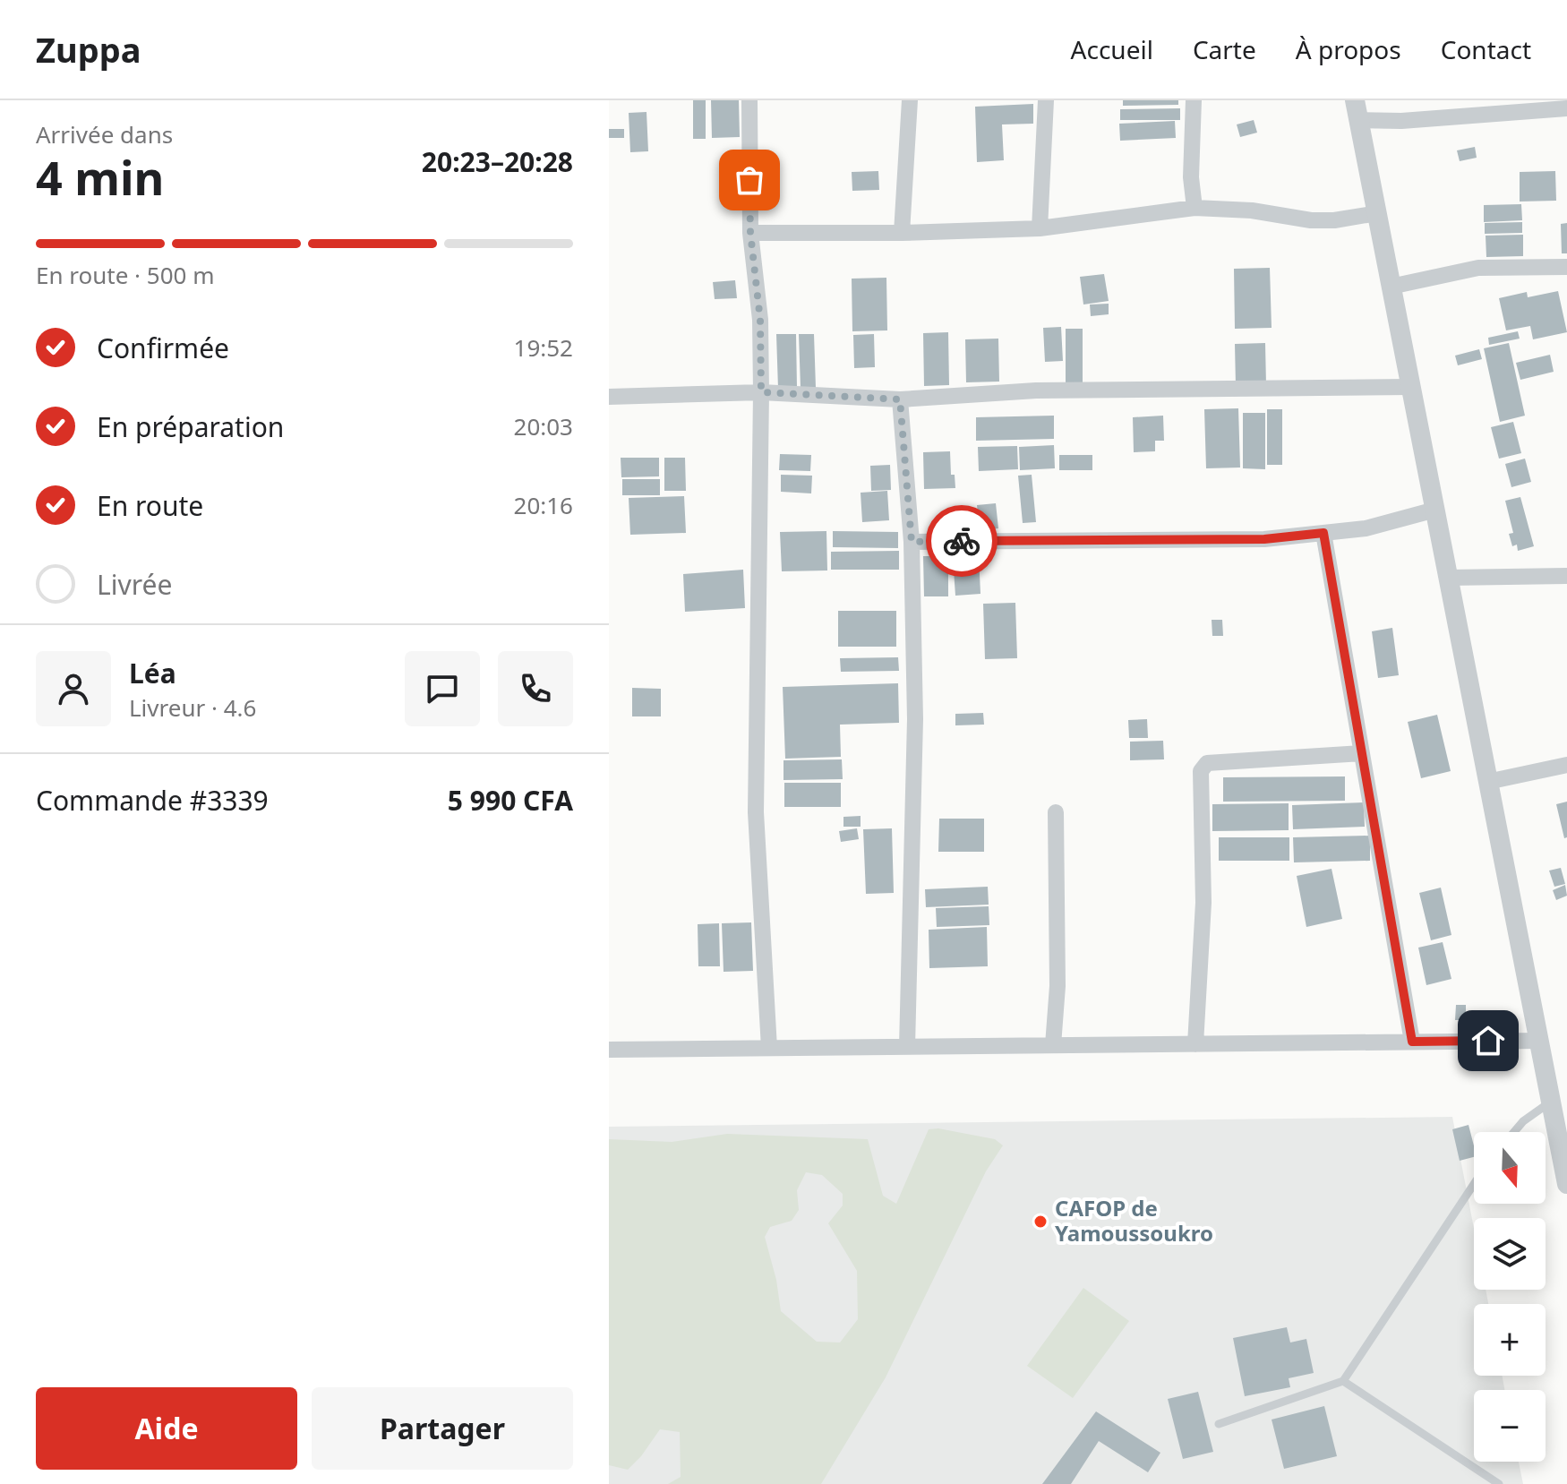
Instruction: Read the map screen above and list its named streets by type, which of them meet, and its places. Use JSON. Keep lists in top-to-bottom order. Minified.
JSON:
{"places":["CAFOP de Yamoussoukro"],"north":"bottom","page":{"header":"Zuppa","nav":["Accueil","Carte","À propos","Contact"],"heading":["4 min","Arrivée dans","20:23–20:28"],"panel":["Léa","Livreur · 4.6","Commande #3339","5 990 CFA"],"bar":"En route · 500 m","list":[["Confirmée","19:52"],["En préparation","20:03"],["En route","20:16"],"Livrée"],"map_buttons":["+","−"],"buttons":["Aide","Partager"]}}
